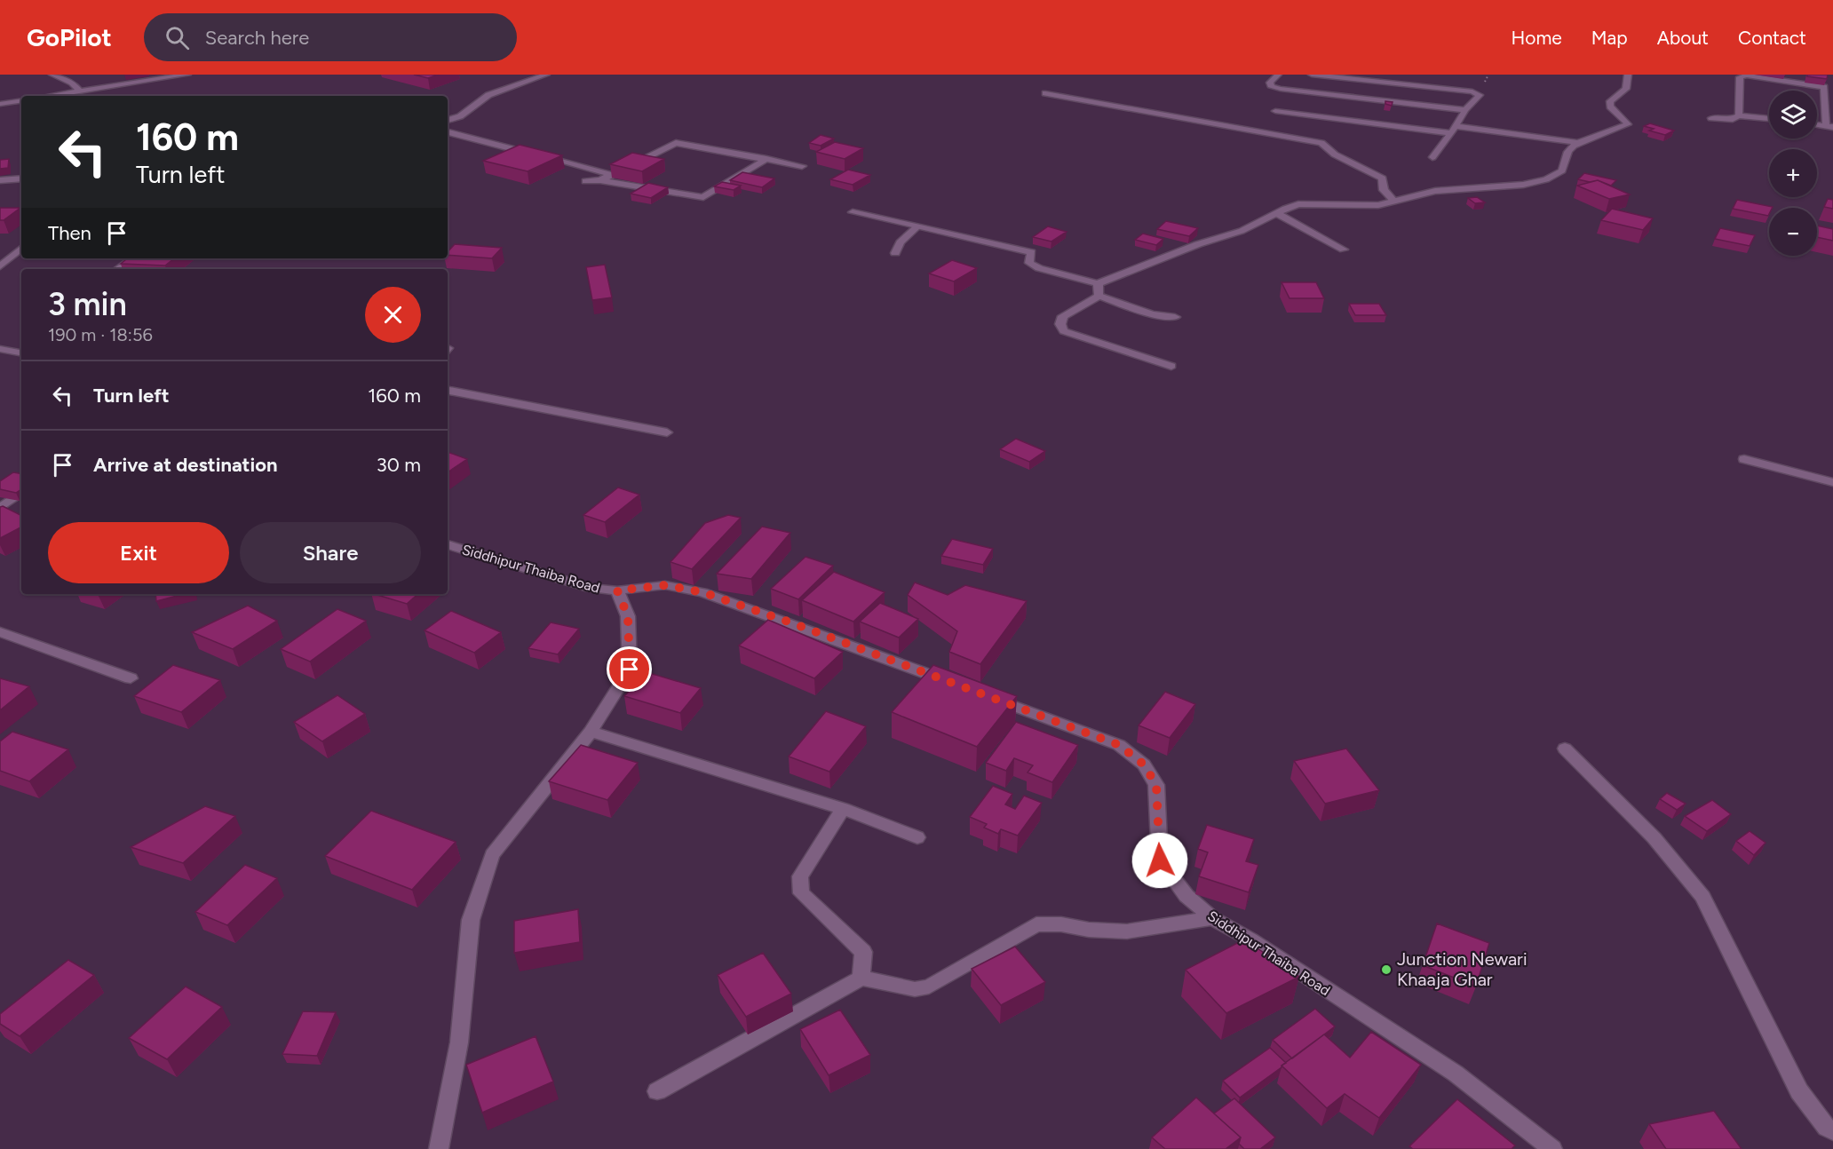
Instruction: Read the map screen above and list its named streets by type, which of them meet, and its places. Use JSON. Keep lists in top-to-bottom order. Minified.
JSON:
{"streets":{"street":["Siddhipur Thaiba Road"]},"places":["Junction Newari Khaaja Ghar"],"page":{"header":"GoPilot","search":"Search here","nav":["Home","Map","About","Contact"],"map_buttons":["+","−"],"turn":["160 m","Turn left"],"then":"Then","heading":["3 min","190 m · 18:56"],"list":[{"name":"Turn left","value":"160 m"},{"name":"Arrive at destination","value":"30 m"}],"buttons":["Exit","Share"]}}
